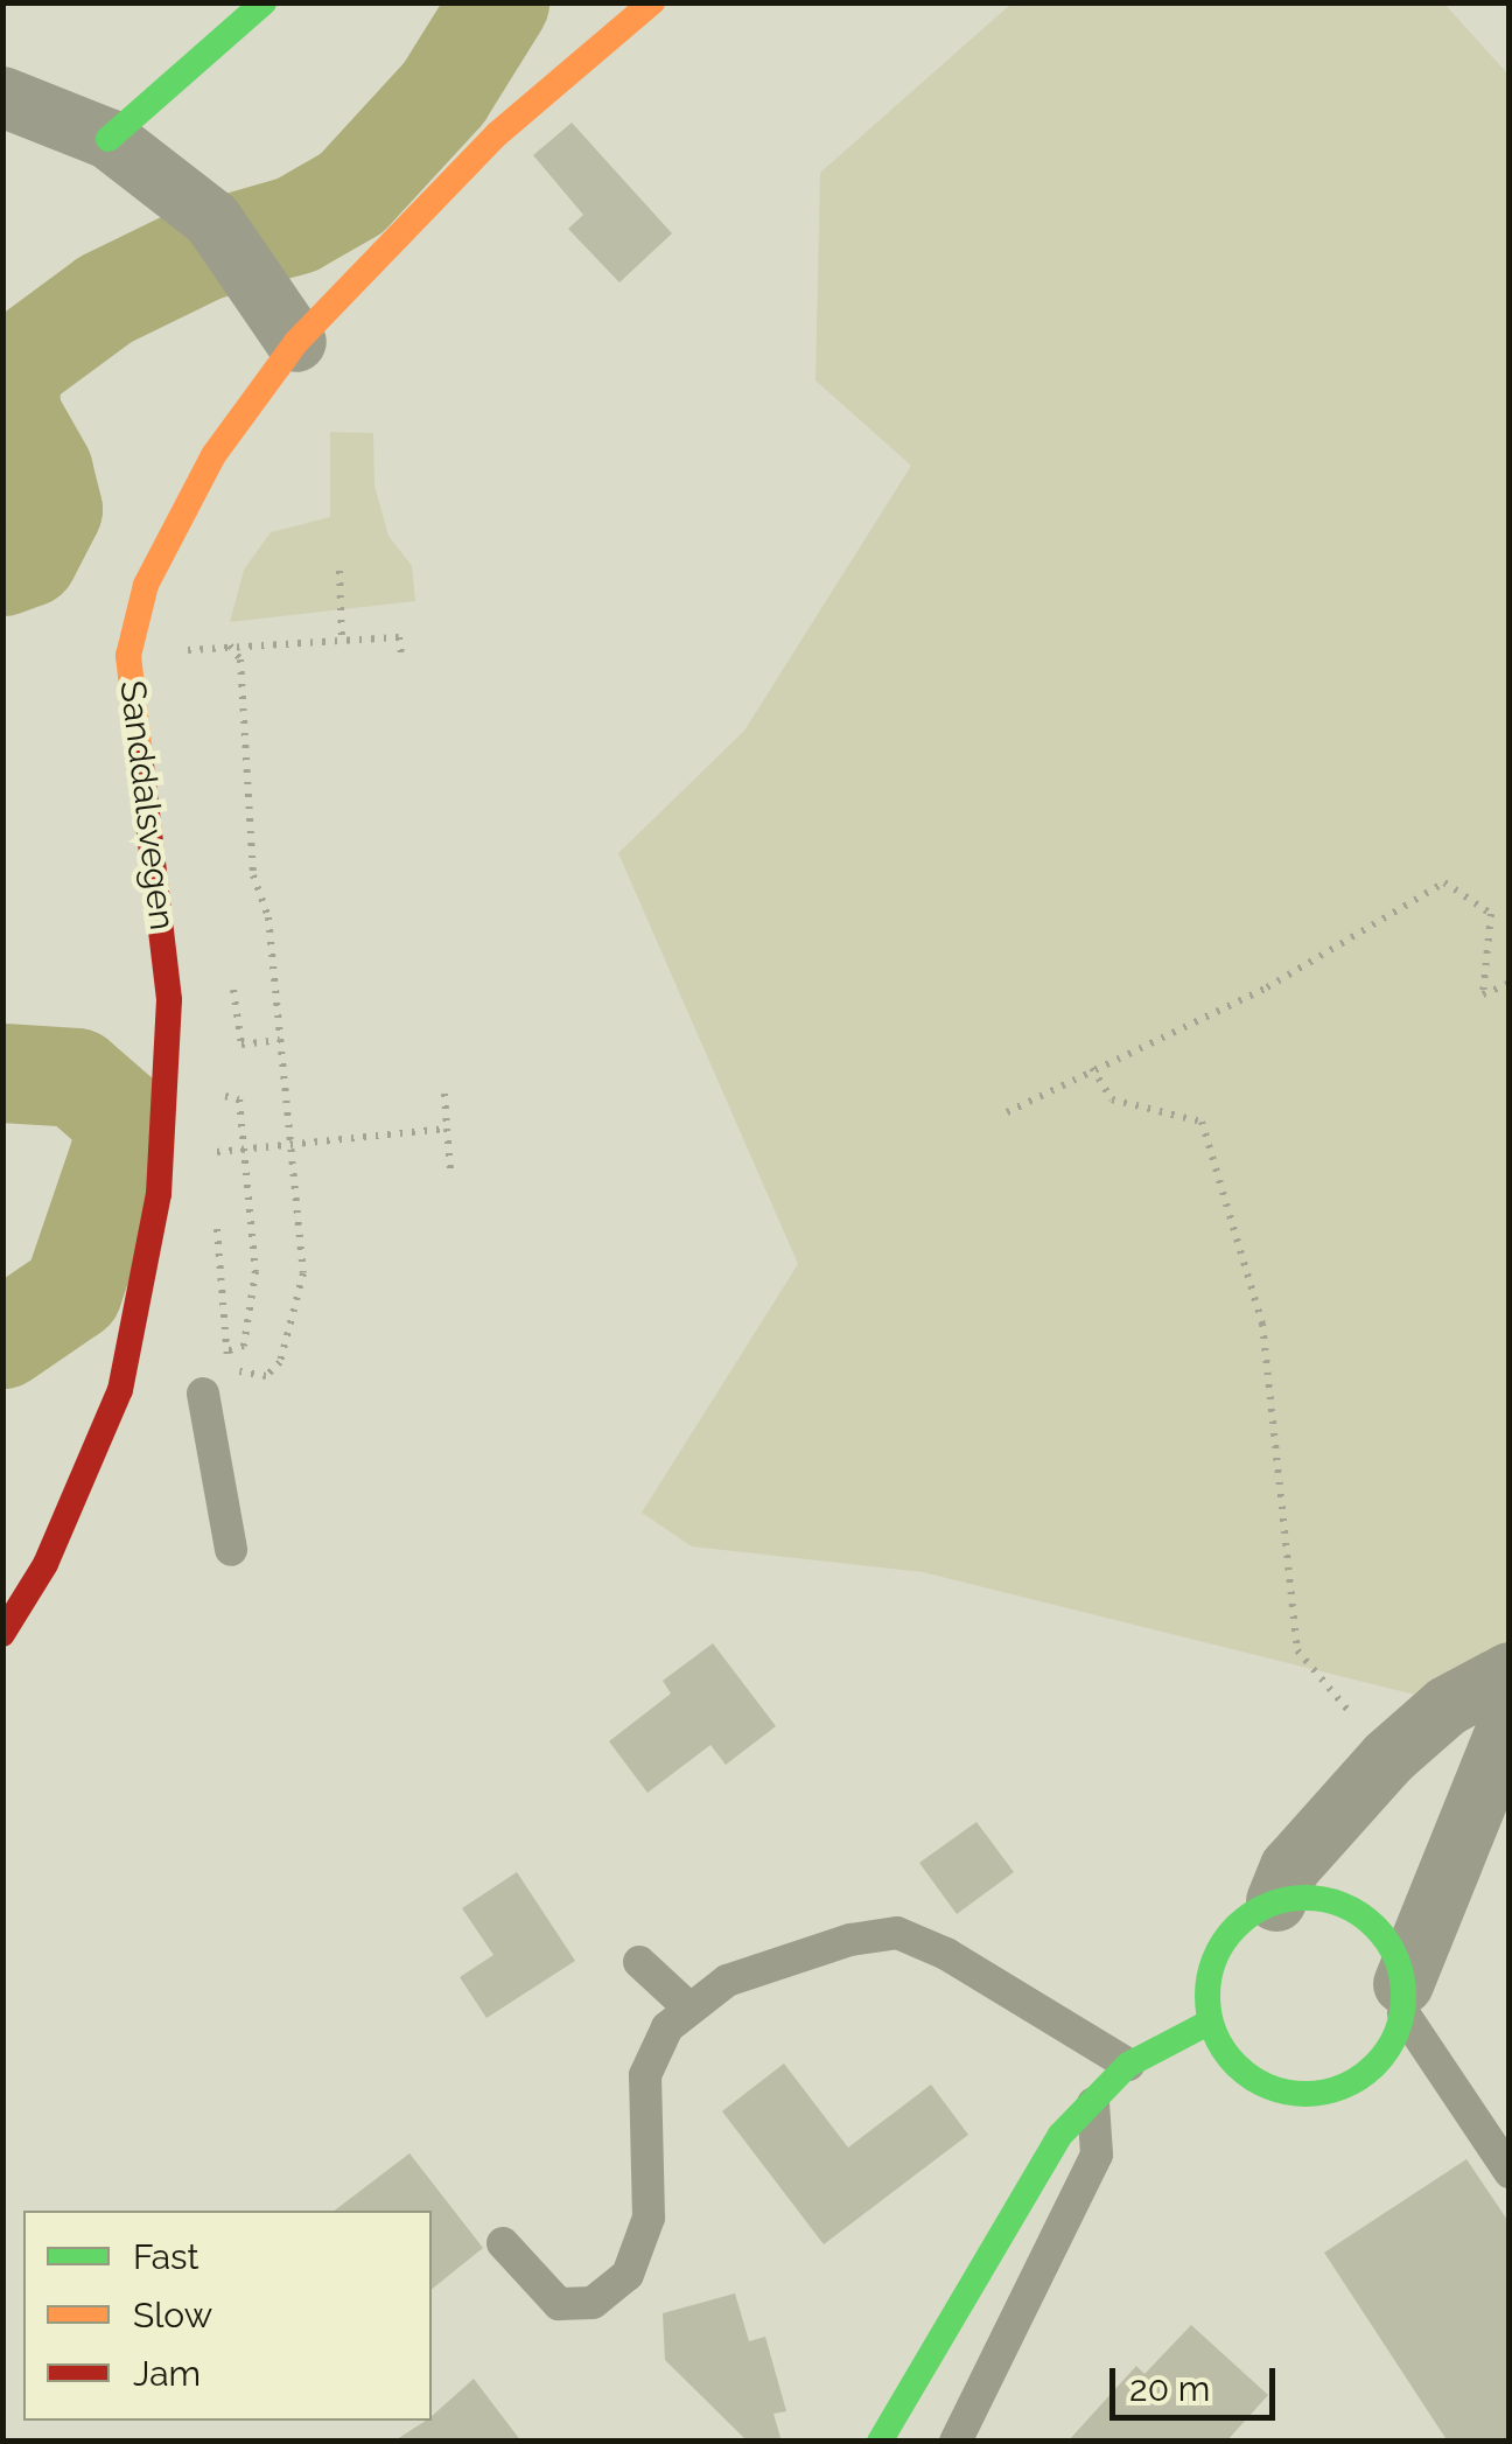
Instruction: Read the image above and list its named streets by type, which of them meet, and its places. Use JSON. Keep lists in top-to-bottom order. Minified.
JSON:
{"streets":{"street":["Sanddalsvegen"]},"legend":["Fast","Slow","Jam"],"scale_bar":"20 m"}
